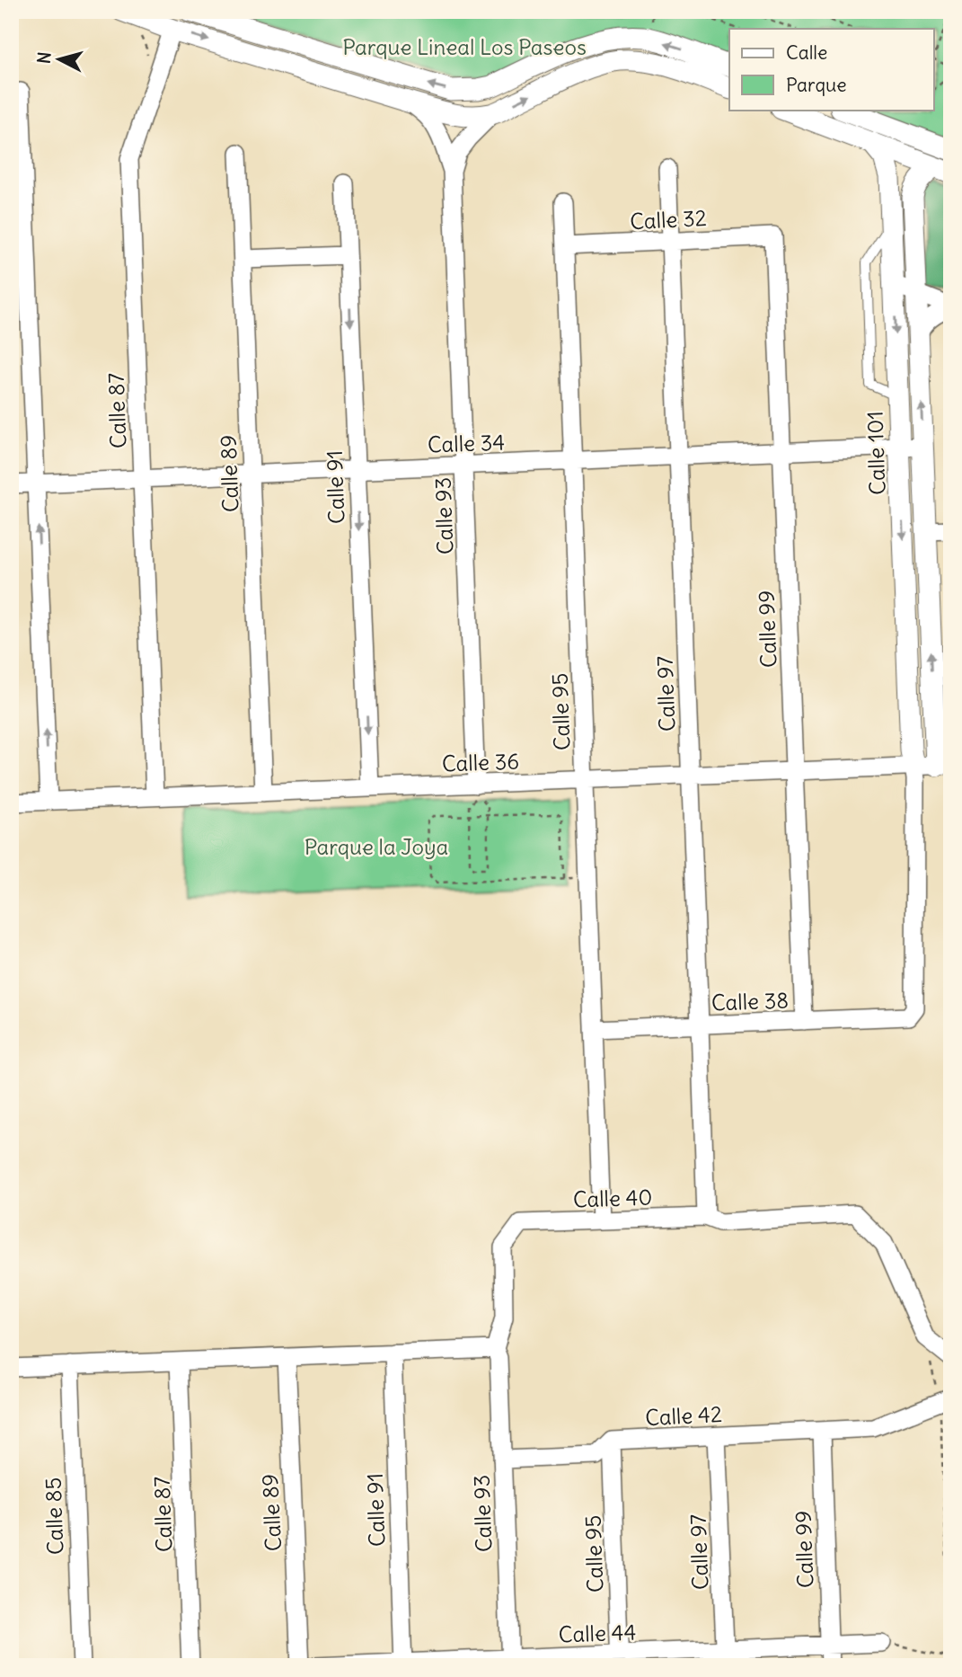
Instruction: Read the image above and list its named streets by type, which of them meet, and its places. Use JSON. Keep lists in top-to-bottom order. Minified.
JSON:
{"streets":{"street":["Calle 32","Calle 87","Calle 34","Calle 101","Calle 89","Calle 91","Calle 93","Calle 99","Calle 97","Calle 95","Calle 36","Calle 38","Calle 40","Calle 42","Calle 85","Calle 44"]},"crossings":[["Calle 32","Calle 99"],["Calle 32","Calle 97"],["Calle 32","Calle 95"],["Calle 87","Calle 34"],["Calle 87","Calle 36"],["Calle 34","Calle 101"],["Calle 34","Calle 89"],["Calle 34","Calle 91"],["Calle 34","Calle 93"],["Calle 34","Calle 99"],["Calle 34","Calle 97"],["Calle 34","Calle 95"],["Calle 101","Calle 36"],["Calle 101","Calle 38"],["Calle 89","Calle 36"],["Calle 91","Calle 36"],["Calle 91","Calle 44"],["Calle 93","Calle 36"],["Calle 93","Calle 40"],["Calle 93","Calle 42"],["Calle 93","Calle 44"],["Calle 99","Calle 36"],["Calle 99","Calle 38"],["Calle 99","Calle 42"],["Calle 99","Calle 44"],["Calle 97","Calle 36"],["Calle 97","Calle 38"],["Calle 97","Calle 40"],["Calle 97","Calle 42"],["Calle 97","Calle 44"],["Calle 95","Calle 36"],["Calle 95","Calle 38"],["Calle 95","Calle 40"],["Calle 95","Calle 42"],["Calle 95","Calle 44"],["Calle 36","Calle 38"]],"one_way":["Calle 91"],"parks":["Parque Lineal Los Paseos","Parque la Joya"],"legend":["Calle","Parque"],"north":"left"}
